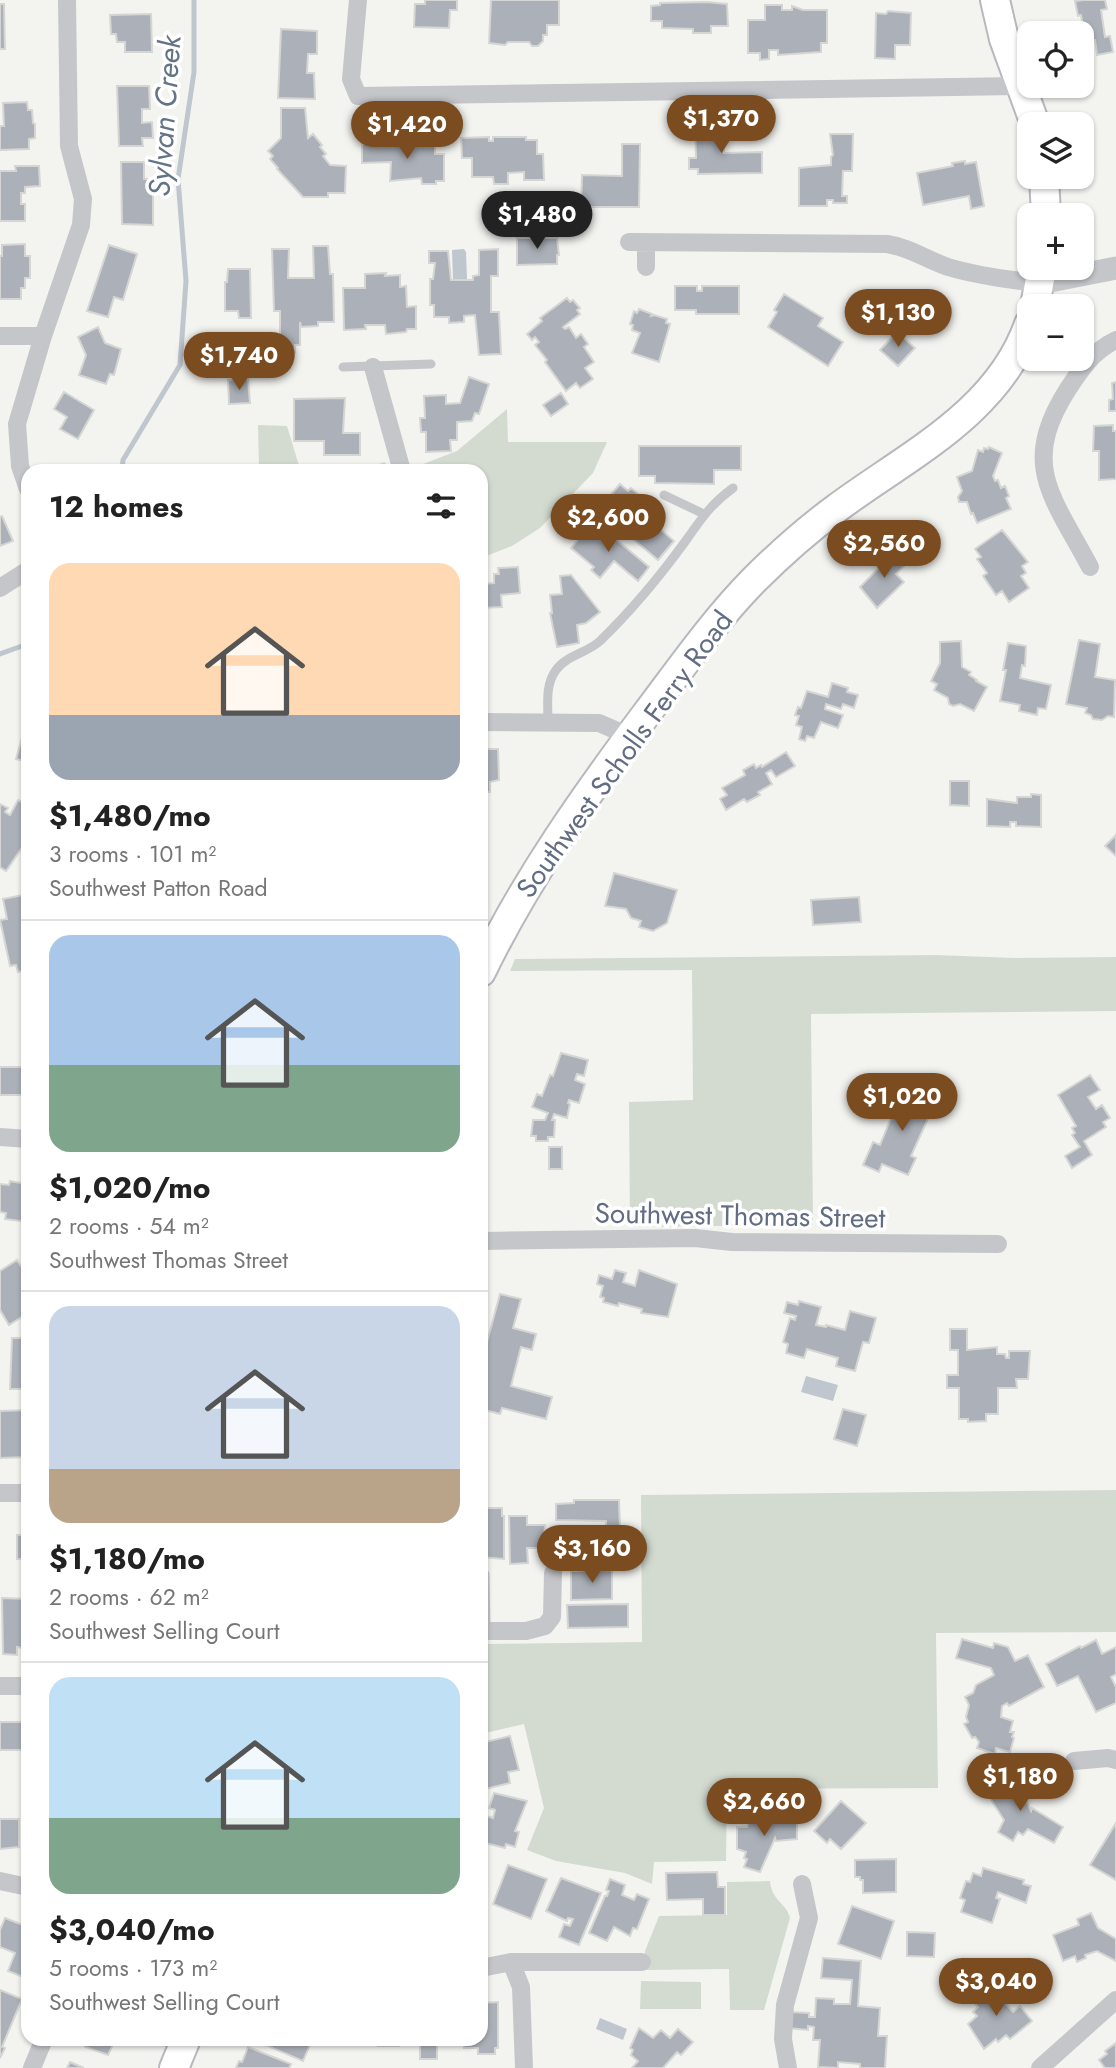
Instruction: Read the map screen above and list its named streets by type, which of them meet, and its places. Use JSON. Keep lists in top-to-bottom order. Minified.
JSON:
{"streets":{"main road":["Southwest Scholls Ferry Road"],"street":["Southwest Thomas Street"]},"water":["Sylvan Creek"],"page":{"map_buttons":["+","−"],"price":["$1,370","$1,420","$1,480","$1,130","$1,740","$2,600","$2,560","$1,020","$3,160","$1,180","$2,660","$3,040"],"heading":"12 homes","list":[{"name":"$1,480/mo","note":"3 rooms · 101 m² · Southwest Patton Road"},{"name":"$1,020/mo","note":"2 rooms · 54 m² · Southwest Thomas Street"},{"name":"$1,180/mo","note":"2 rooms · 62 m² · Southwest Selling Court"},{"name":"$3,040/mo","note":"5 rooms · 173 m² · Southwest Selling Court"}]}}
